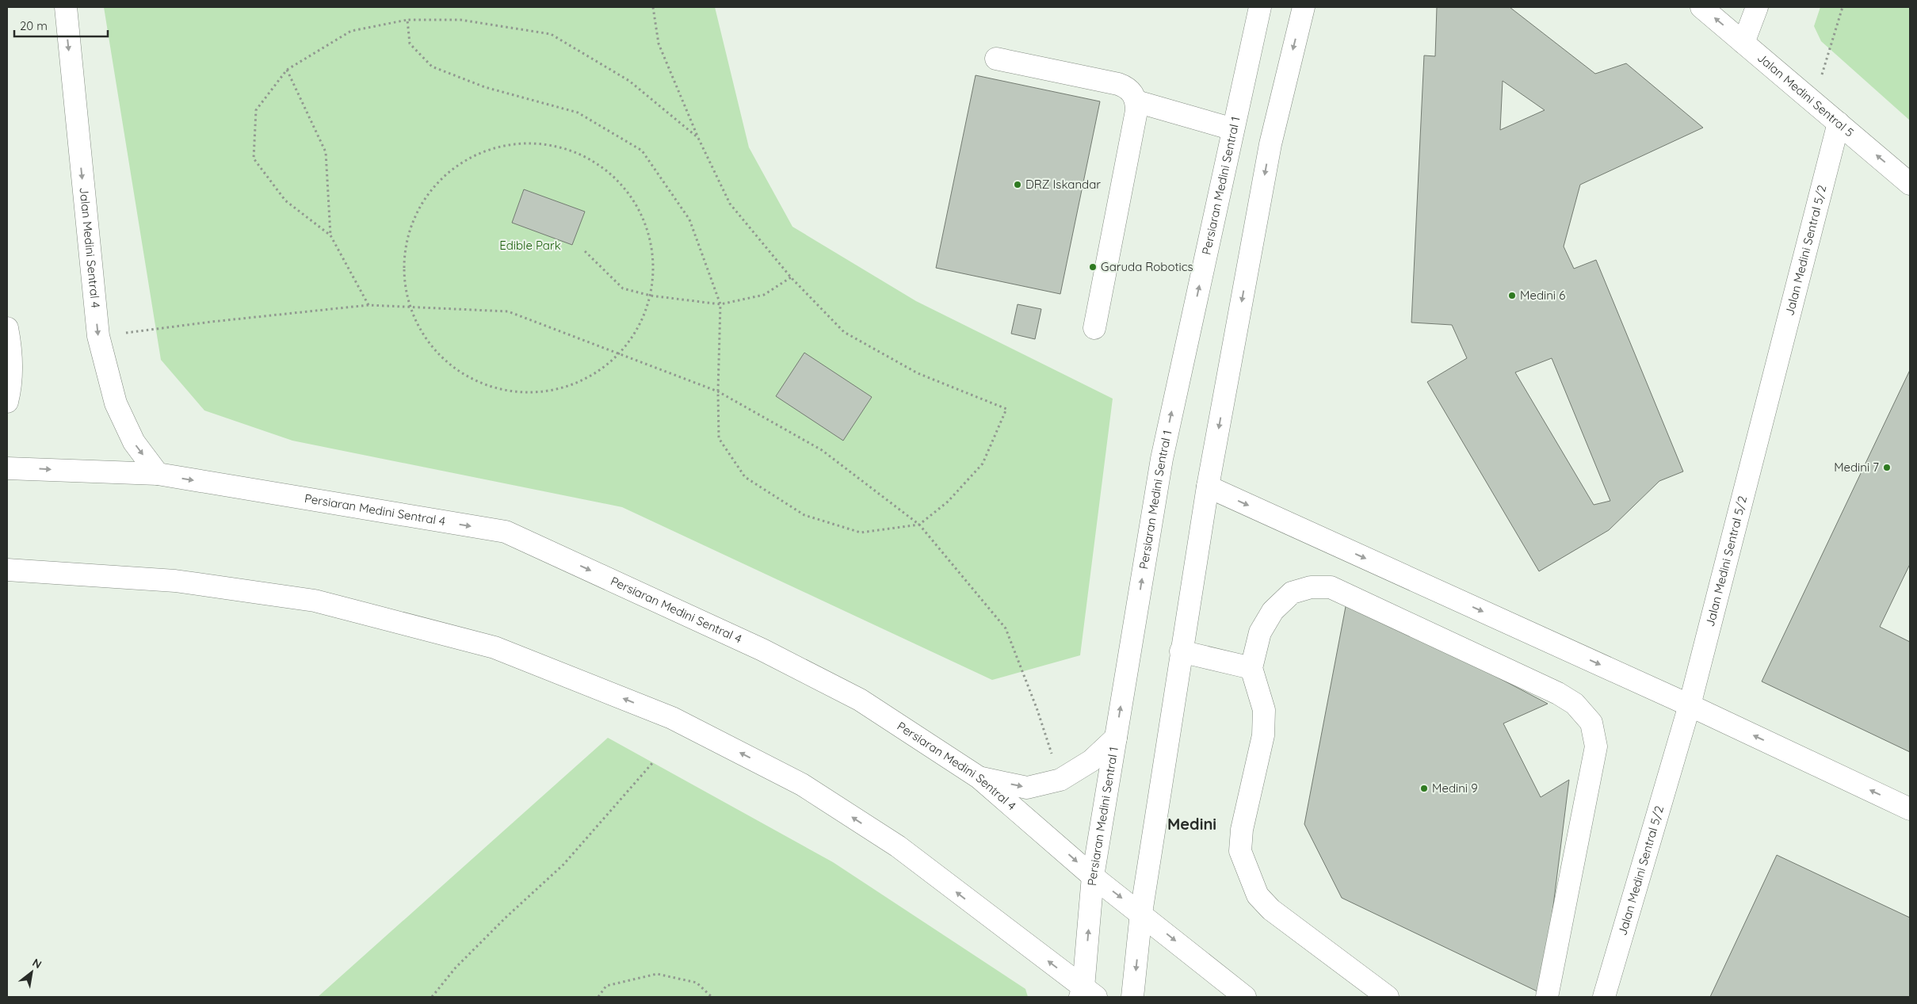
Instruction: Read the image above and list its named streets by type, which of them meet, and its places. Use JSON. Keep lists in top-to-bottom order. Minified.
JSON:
{"streets":{"street":["Jalan Medini Sentral 5","Persiaran Medini Sentral 1","Jalan Medini Sentral 4","Jalan Medini Sentral 5/2","Persiaran Medini Sentral 4"]},"crossings":[["Jalan Medini Sentral 5","Jalan Medini Sentral 5/2"],["Persiaran Medini Sentral 1","Persiaran Medini Sentral 4"],["Jalan Medini Sentral 4","Persiaran Medini Sentral 4"]],"one_way":["Jalan Medini Sentral 5","Jalan Medini Sentral 4"],"districts":["Medini"],"parks":["Edible Park"],"places":["DRZ Iskandar","Garuda Robotics","Medini 6","Medini 7","Medini 9"],"scale_bar":"20 m","north":"top right"}
